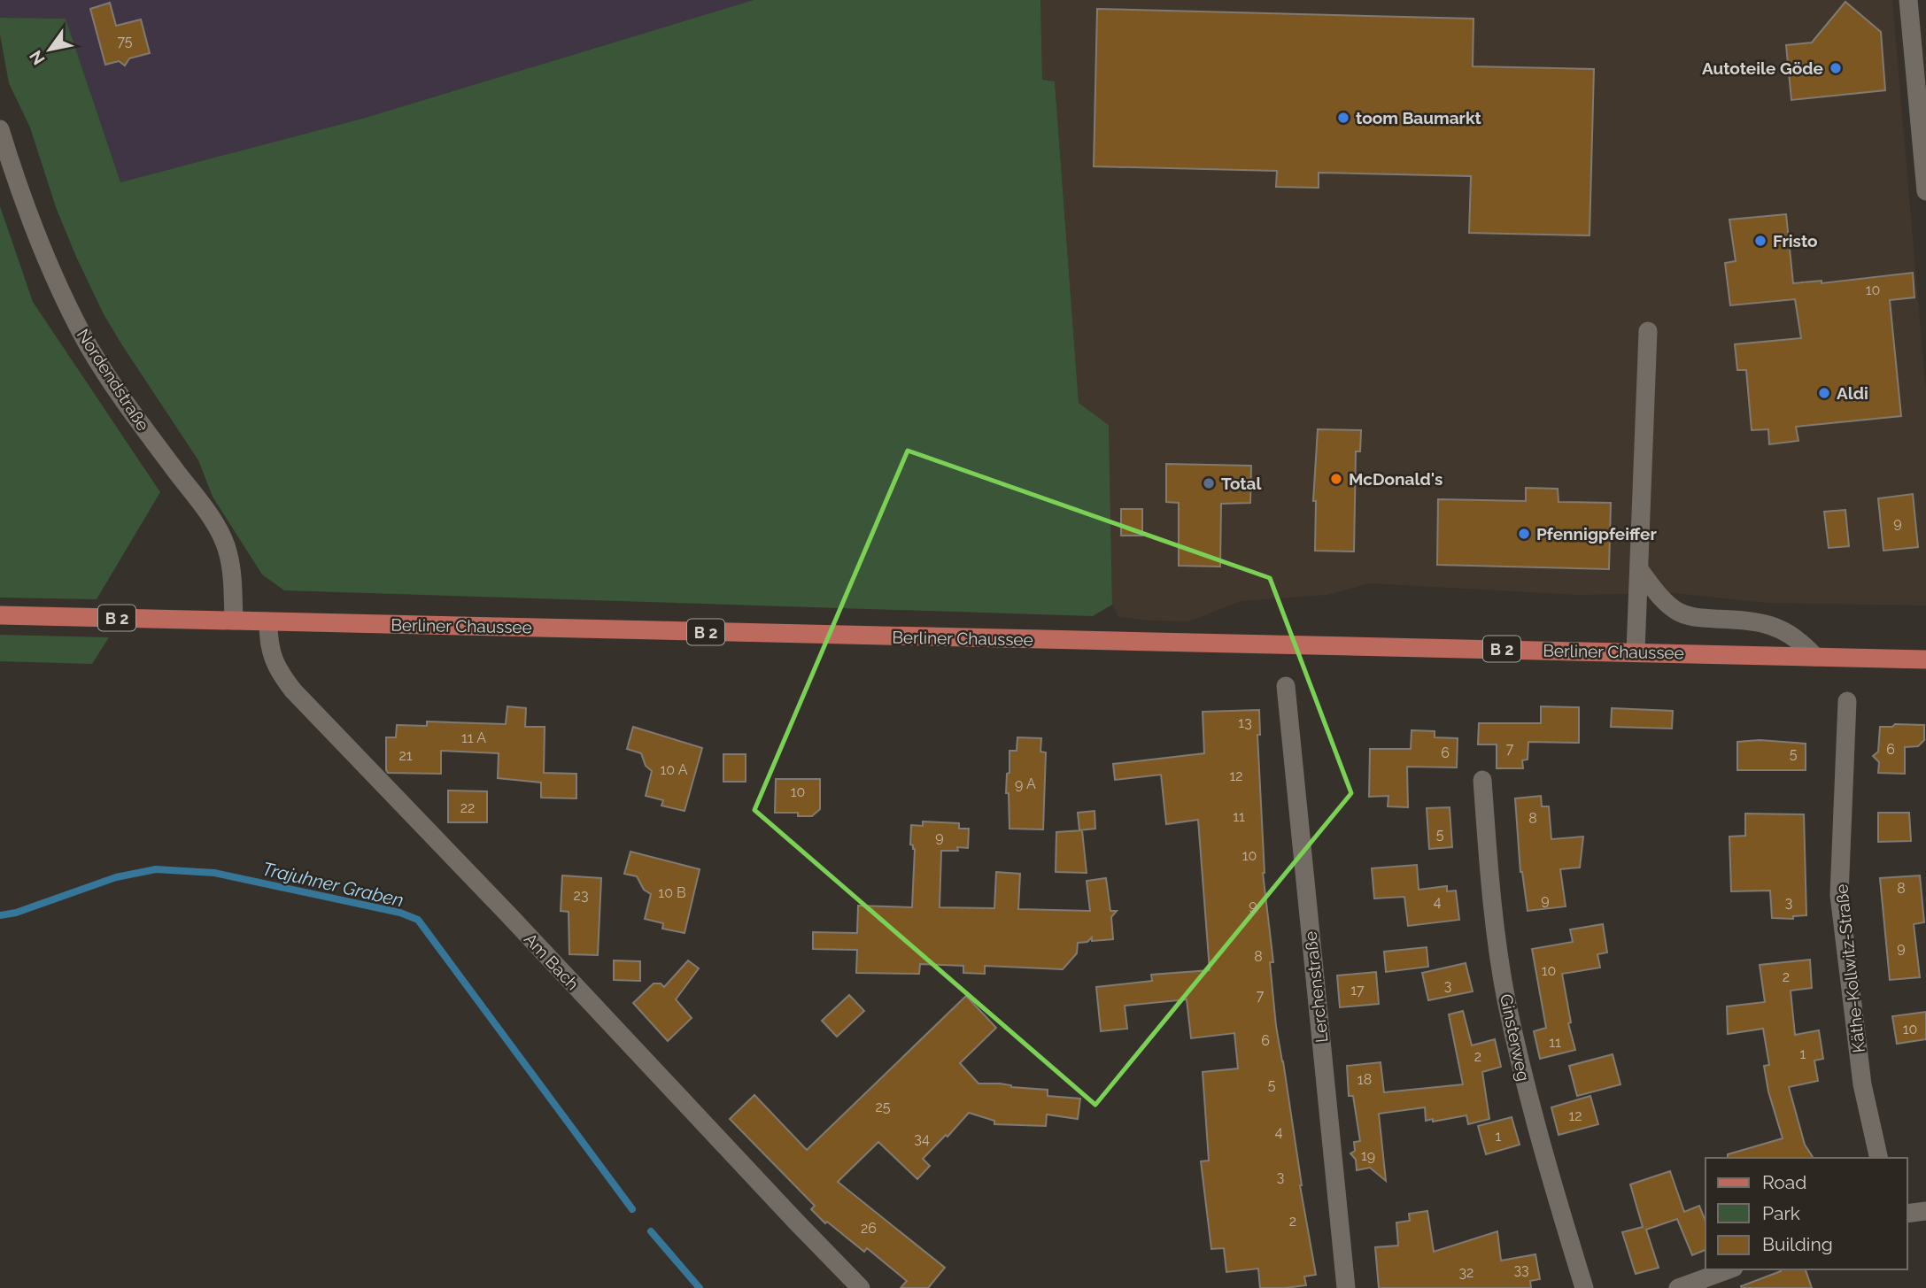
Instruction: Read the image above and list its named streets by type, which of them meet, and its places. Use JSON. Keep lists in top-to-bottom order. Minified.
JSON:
{"streets":{"main road":["B 2","Berliner Chaussee"],"street":["Nordendstraße","Am Bach","Käthe-Kollwitz-Straße","Lerchenstraße","Ginsterweg"]},"crossings":[["Nordendstraße","Berliner Chaussee"],["Berliner Chaussee","Am Bach"]],"water":["Trajuhner Graben"],"places":["Autoteile Göde","toom Baumarkt","Fristo","Aldi","McDonald's","Total","Pfennigpfeiffer"],"house_numbers":["75","10","9","13","11 A","7","6","6","5","21","10 A","12","9 A","10","22","11","8","5","9","10","8","10 B","23","9","4","3","9","9","8","10","2","3","17","7","10","6","11","1","2","18","5","25","12","4","1","34","19","3","2","26","33","32"],"legend":["Road","Park","Building"],"north":"bottom left"}
